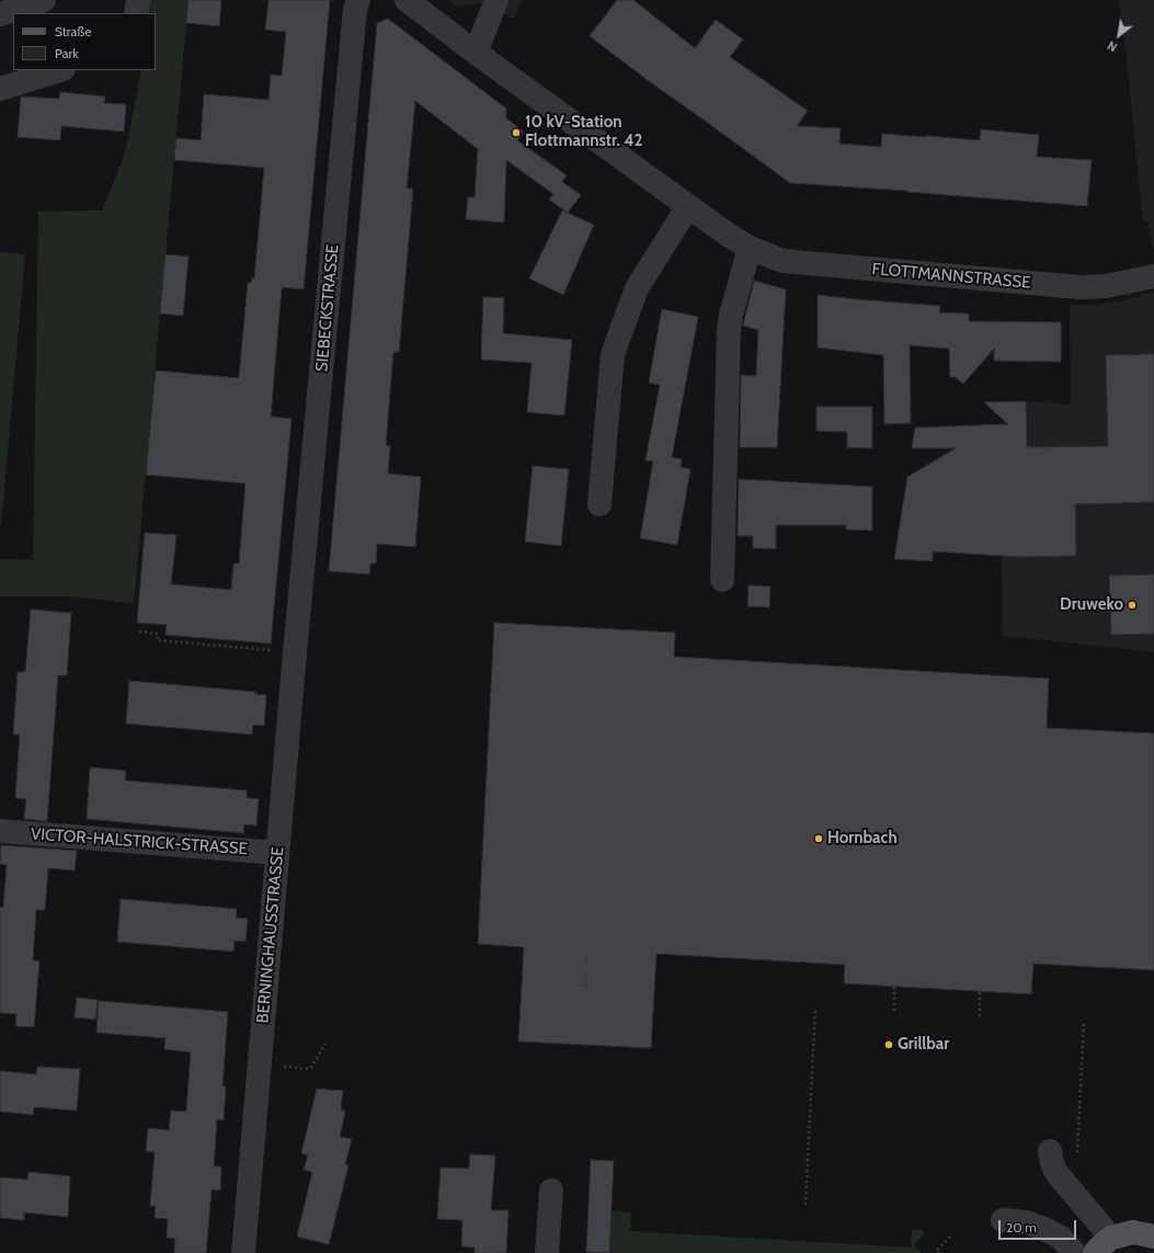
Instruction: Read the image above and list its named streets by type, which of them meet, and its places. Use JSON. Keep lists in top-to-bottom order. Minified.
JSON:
{"streets":{"street":["FLOTTMANNSTRASSE","SIEBECKSTRASSE","VICTOR-HALSTRICK-STRASSE","BERNINGHAUSSTRASSE"]},"crossings":[["SIEBECKSTRASSE","BERNINGHAUSSTRASSE"],["VICTOR-HALSTRICK-STRASSE","BERNINGHAUSSTRASSE"]],"places":["10 kV-Station Flottmannstr. 42","Druweko","Hornbach","Grillbar"],"legend":["Straße","Park"],"scale_bar":"20 m","north":"bottom left"}
